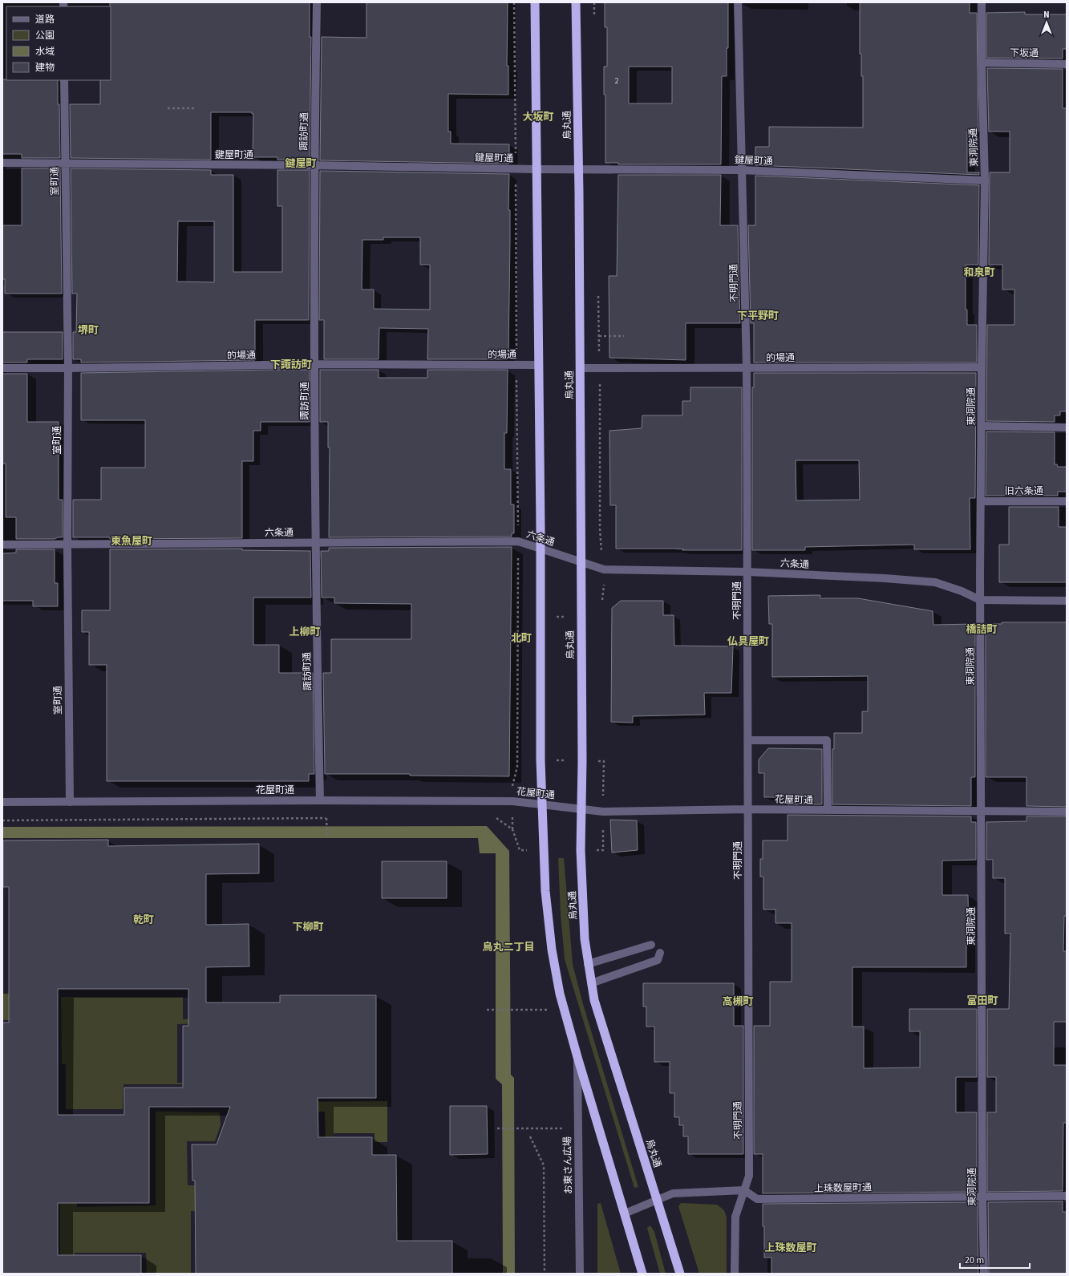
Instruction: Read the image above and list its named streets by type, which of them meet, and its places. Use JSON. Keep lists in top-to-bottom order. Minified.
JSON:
{"streets":{"highway":["烏丸通"],"street":["下坂通","諏訪町通","東洞院通","鍵屋町通","室町通","不明門通","的場通","旧六条通","六条通","花屋町通","お東さん広場","上珠数屋町通"]},"crossings":[["下坂通","東洞院通"],["烏丸通","鍵屋町通"],["烏丸通","的場通"],["烏丸通","六条通"],["烏丸通","花屋町通"],["諏訪町通","鍵屋町通"],["諏訪町通","的場通"],["諏訪町通","六条通"],["諏訪町通","花屋町通"],["東洞院通","鍵屋町通"],["東洞院通","的場通"],["東洞院通","旧六条通"],["東洞院通","六条通"],["東洞院通","花屋町通"],["東洞院通","上珠数屋町通"],["鍵屋町通","室町通"],["鍵屋町通","不明門通"],["室町通","的場通"],["室町通","六条通"],["室町通","花屋町通"],["不明門通","的場通"],["不明門通","六条通"],["不明門通","花屋町通"],["不明門通","上珠数屋町通"]],"districts":["大坂町","鍵屋町","和泉町","下平野町","堺町","下諏訪町","東魚屋町","橋詰町","上柳町","北町","仏具屋町","乾町","下柳町","烏丸二丁目","富田町","高槻町","上珠数屋町"],"house_numbers":["2"],"legend":["道路","公園","水域","建物"],"scale_bar":"20 m","north":"top"}
